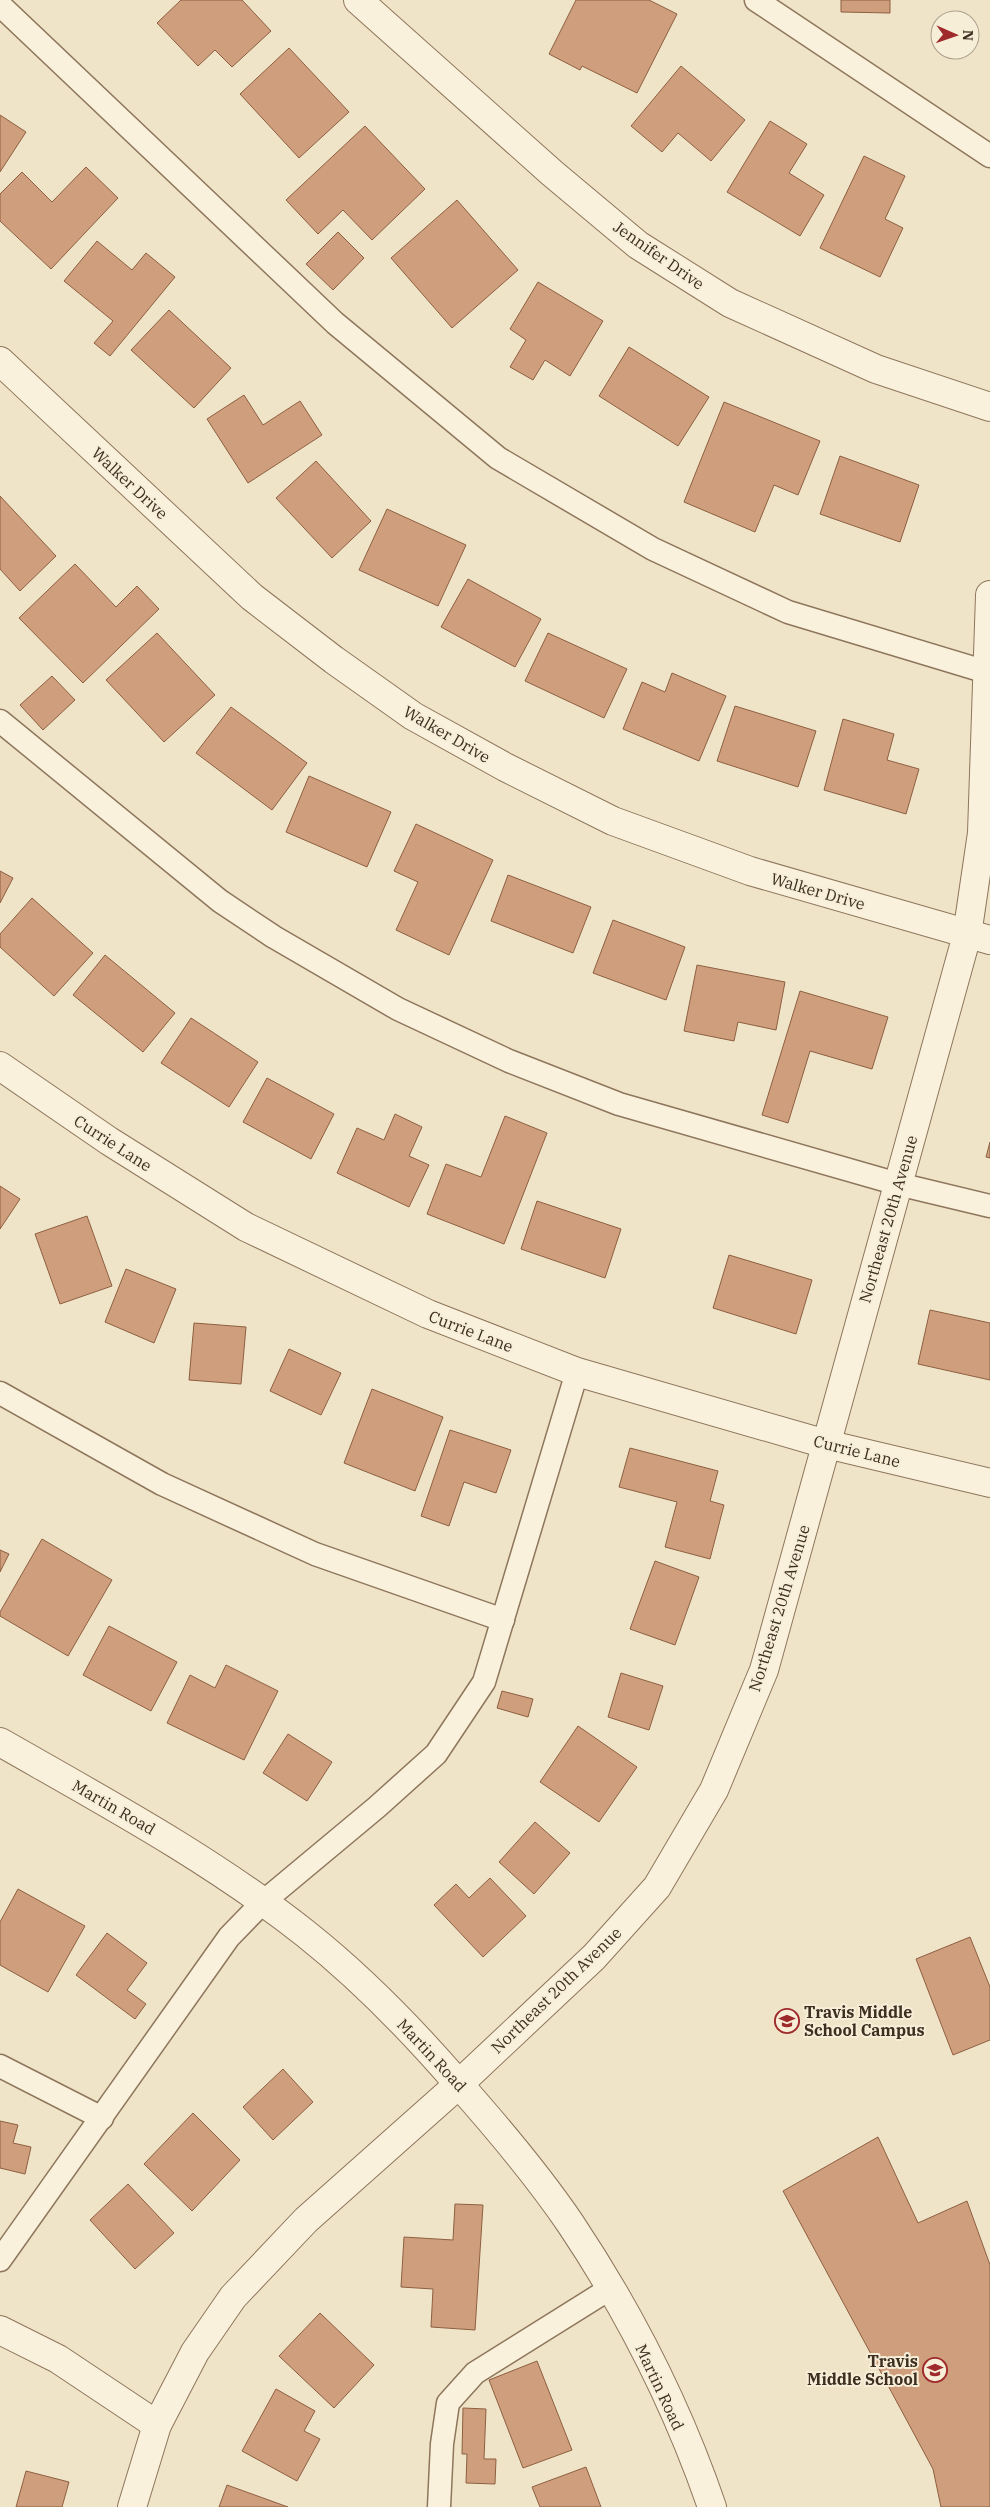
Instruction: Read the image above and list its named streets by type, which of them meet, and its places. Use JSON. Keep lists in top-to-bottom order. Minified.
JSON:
{"streets":{"street":["Jennifer Drive","Walker Drive","Currie Lane","Northeast 20th Avenue","Martin Road"]},"crossings":[["Walker Drive","Northeast 20th Avenue"],["Currie Lane","Northeast 20th Avenue"],["Northeast 20th Avenue","Martin Road"]],"places":{"school or university":["Travis Middle School Campus","Travis Middle School"]},"north":"right"}
